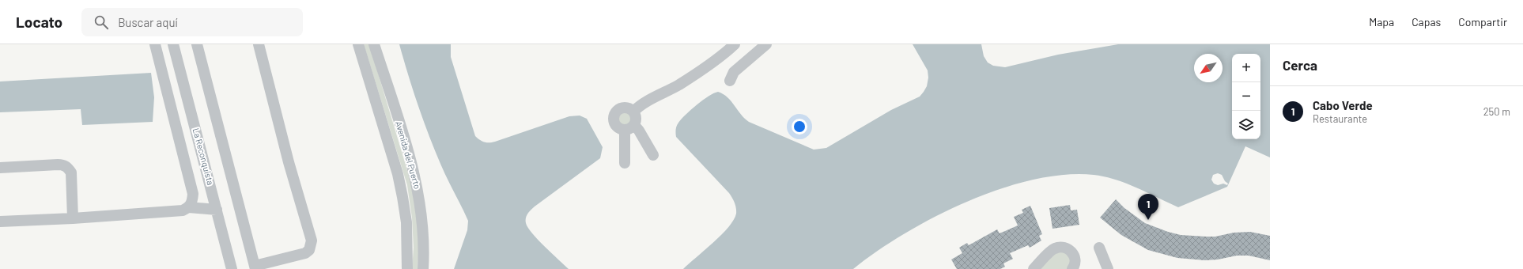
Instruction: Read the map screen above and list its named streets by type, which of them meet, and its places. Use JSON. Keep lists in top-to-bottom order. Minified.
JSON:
{"streets":{"street":["Avenida del Puerto","La Reconquista"]},"north":"bottom left","page":{"header":"Locato","search":"Buscar aquí","nav":["Mapa","Capas","Compartir"],"heading":"Cerca","map_buttons":["+","−"],"list":[{"mark":"1","name":"Cabo Verde","note":"Restaurante","value":"250 m"}],"pins":"1"}}
